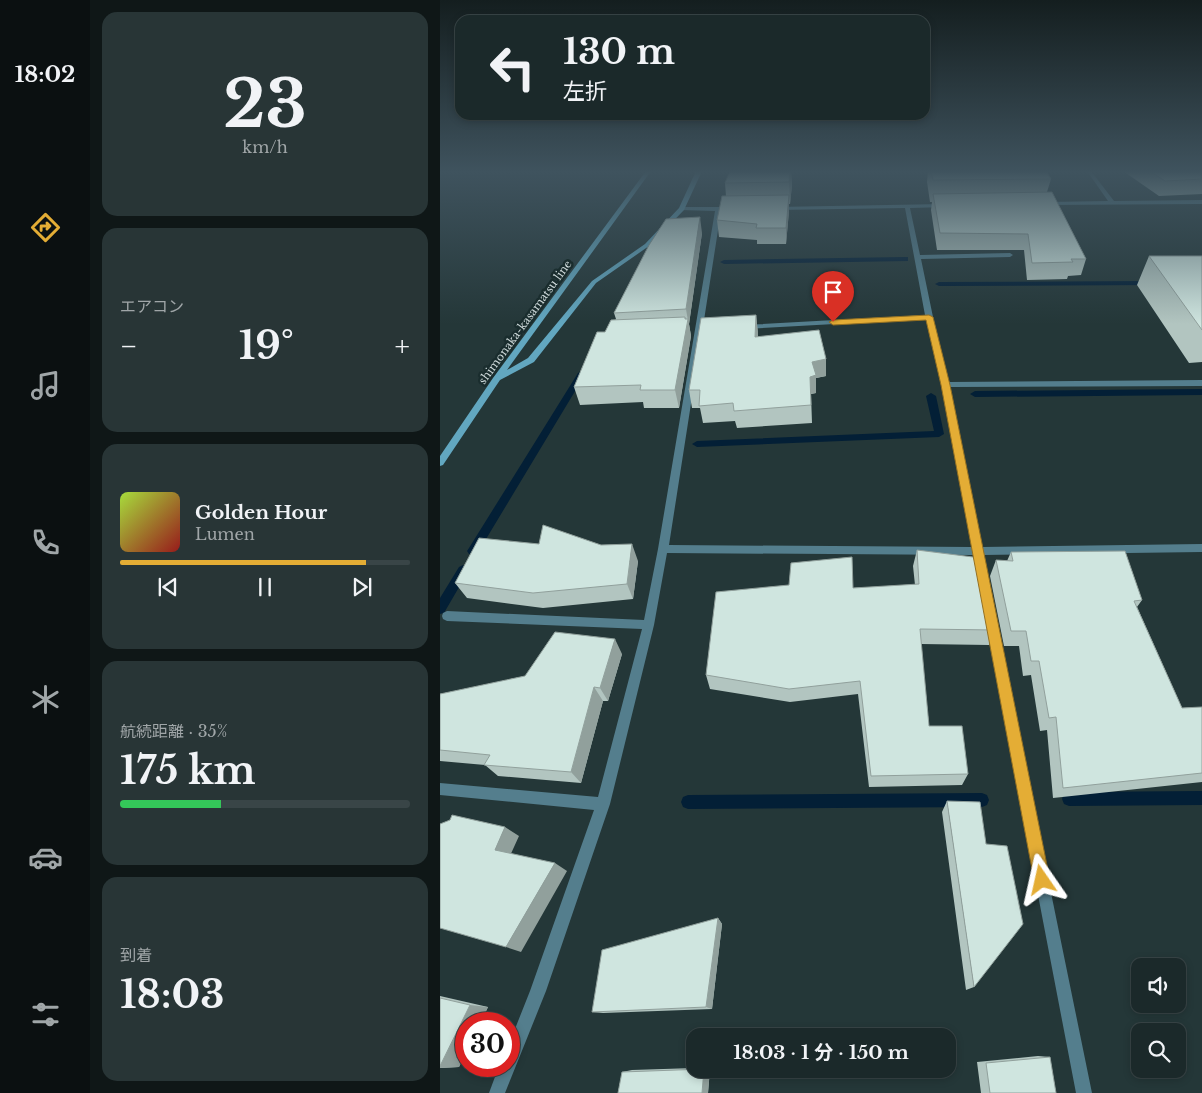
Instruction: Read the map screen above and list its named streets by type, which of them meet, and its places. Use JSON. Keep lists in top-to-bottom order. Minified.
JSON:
{"streets":{"main road":["shimonaka-kasamatsu line"]},"page":{"tabs":"18:02","tile":[["23","km/h"],"エアコン",["航続距離 · 35%","175 km"],["到着","18:03"]],"turn":["130 m","左折"],"heat":["−","19°","+"],"song":["Golden Hour","Lumen"],"limit":"30","trip":"18:03 · 1 分 · 150 m"}}
